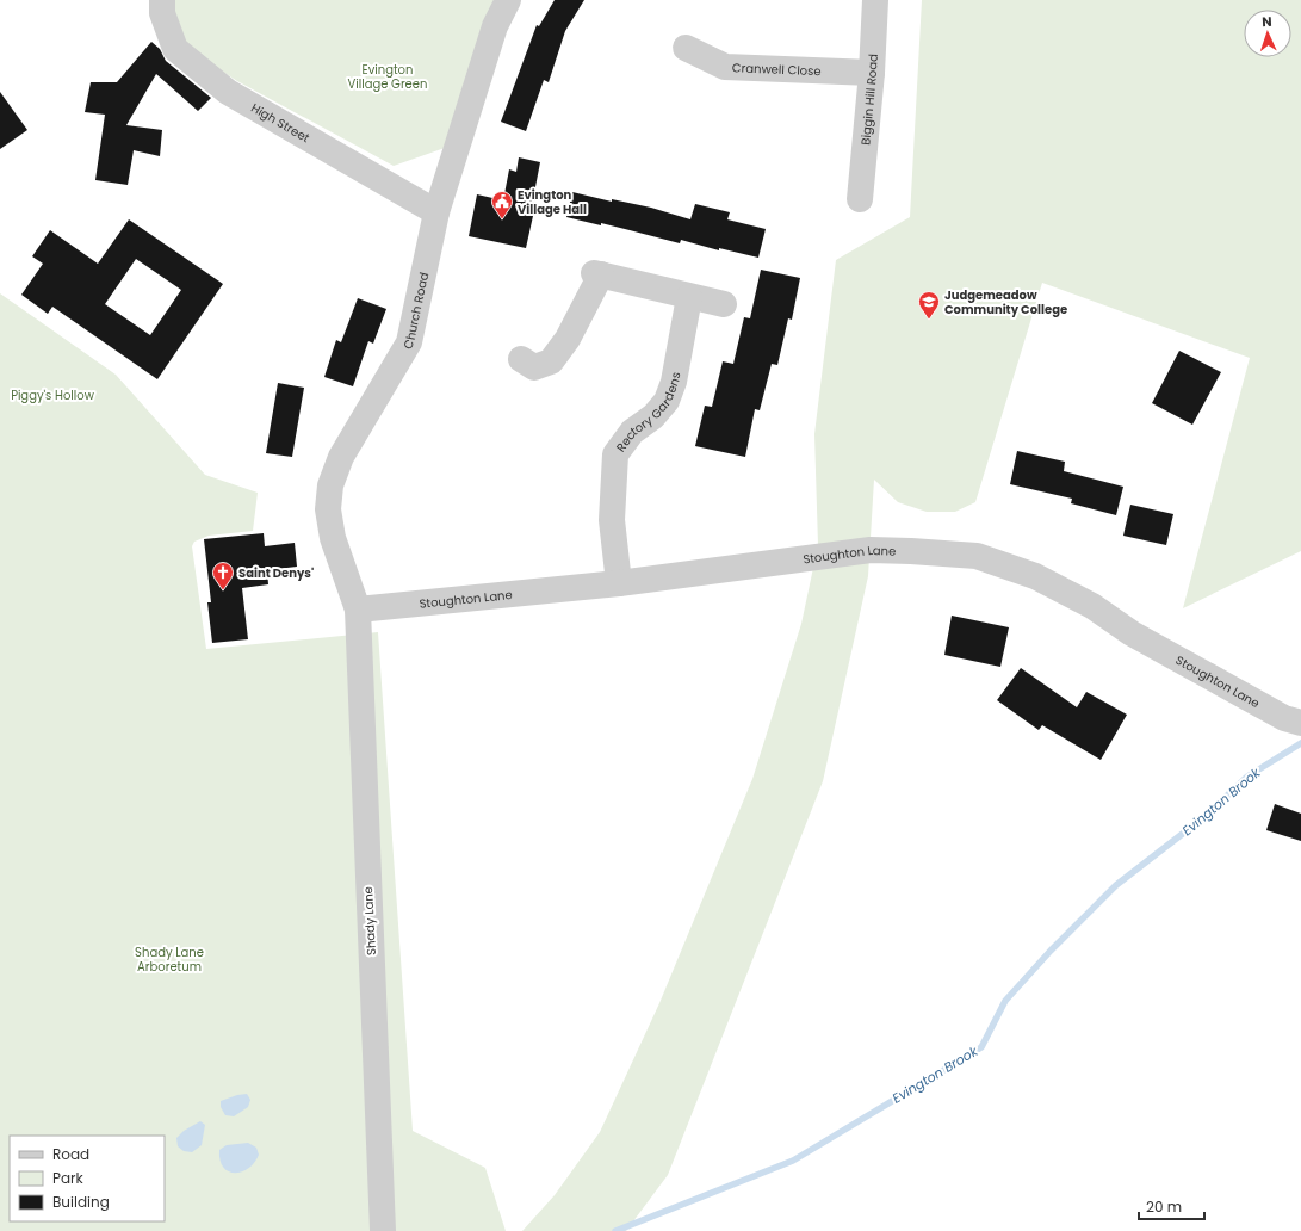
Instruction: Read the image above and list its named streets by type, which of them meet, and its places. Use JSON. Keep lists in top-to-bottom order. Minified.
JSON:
{"streets":{"street":["Cranwell Close","Biggin Hill Road","High Street","Church Road","Rectory Gardens","Stoughton Lane","Shady Lane"]},"crossings":[["Cranwell Close","Biggin Hill Road"],["High Street","Church Road"],["Church Road","Stoughton Lane"],["Church Road","Shady Lane"],["Rectory Gardens","Stoughton Lane"],["Stoughton Lane","Shady Lane"]],"water":["Evington Brook"],"parks":["Evington Village Green","Piggy's Hollow","Shady Lane Arboretum"],"places":{"public building":["Evington Village Hall"],"school or university":["Judgemeadow Community College"],"church":["Saint Denys'"]},"legend":["Road","Park","Building"],"scale_bar":"20 m","north":"top"}
